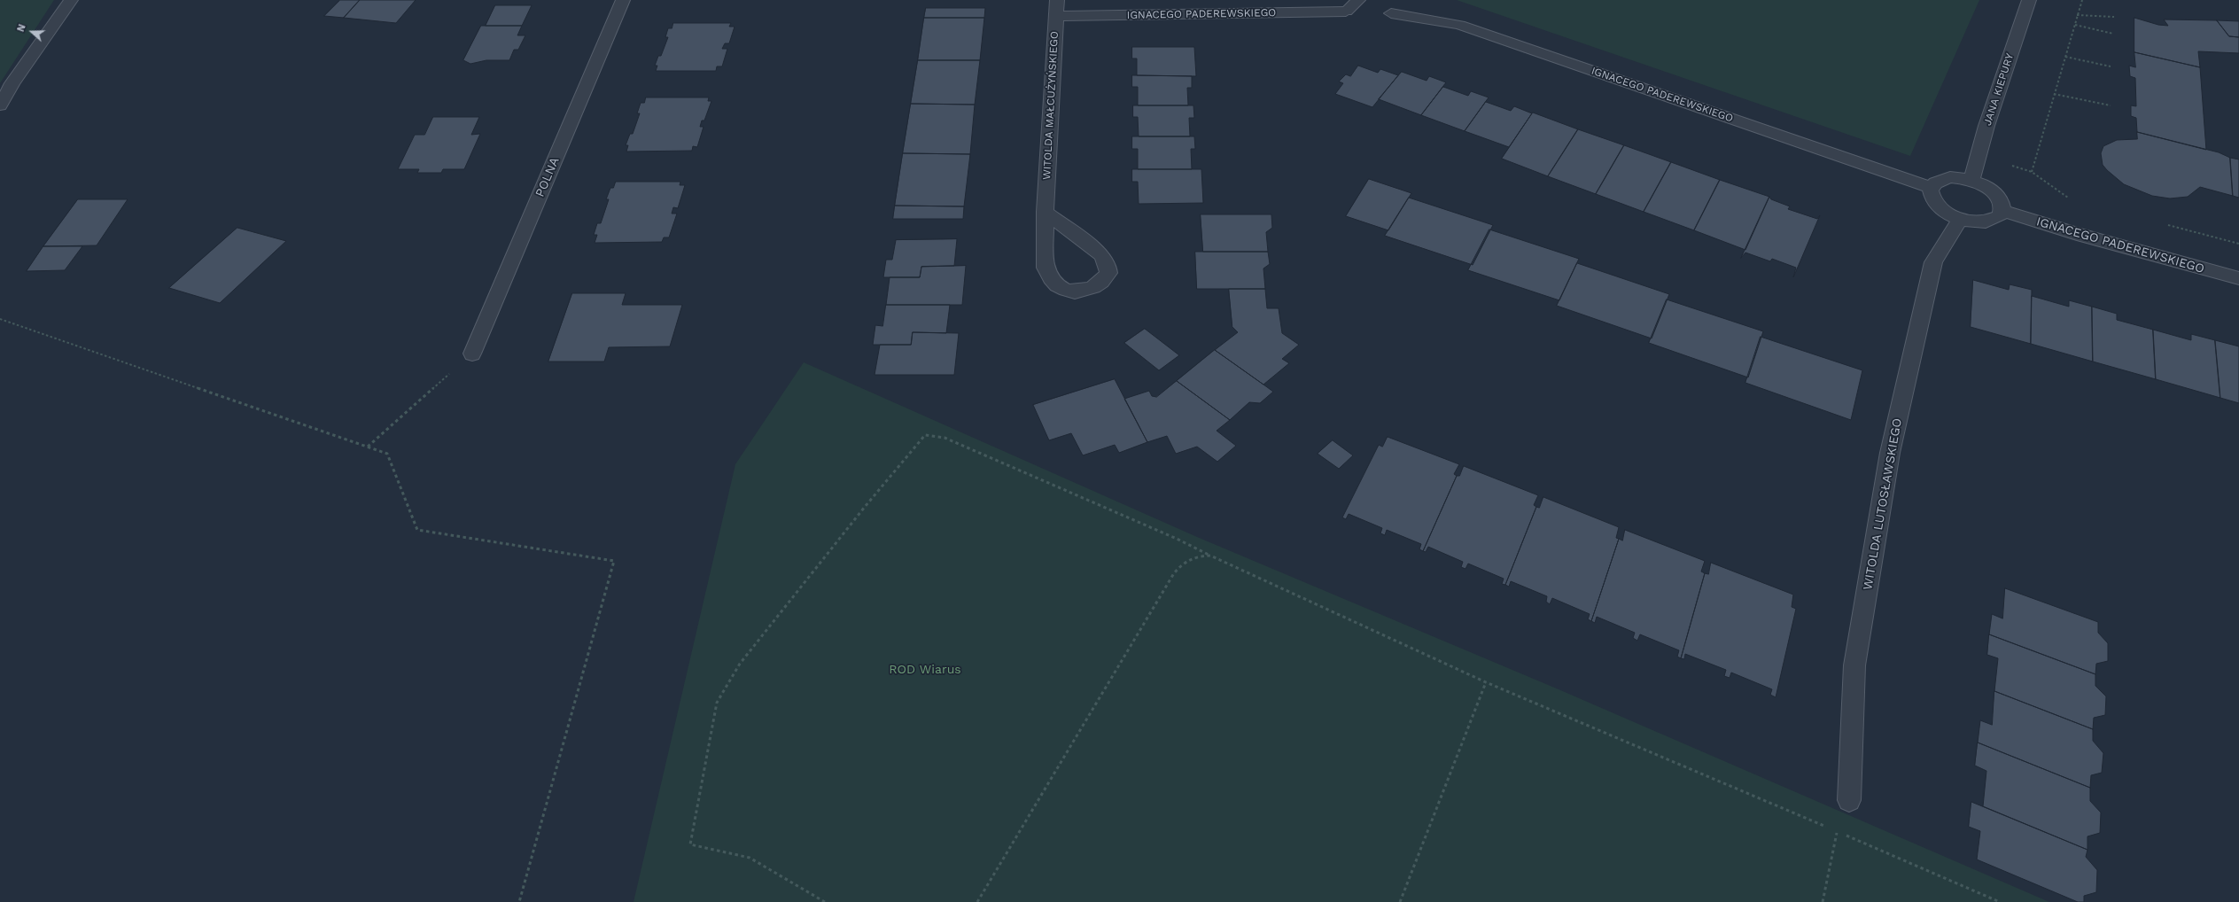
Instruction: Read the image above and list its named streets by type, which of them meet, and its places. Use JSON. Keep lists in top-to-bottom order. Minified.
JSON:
{"streets":{"street":["IGNACEGO PADEREWSKIEGO","JANA KIEPURY","WITOLDA MAŁCUŻYŃSKIEGO","POLNA","WITOLDA LUTOSŁAWSKIEGO"]},"crossings":[["IGNACEGO PADEREWSKIEGO","WITOLDA MAŁCUŻYŃSKIEGO"]],"parks":["ROD Wiarus"],"north":"left"}
